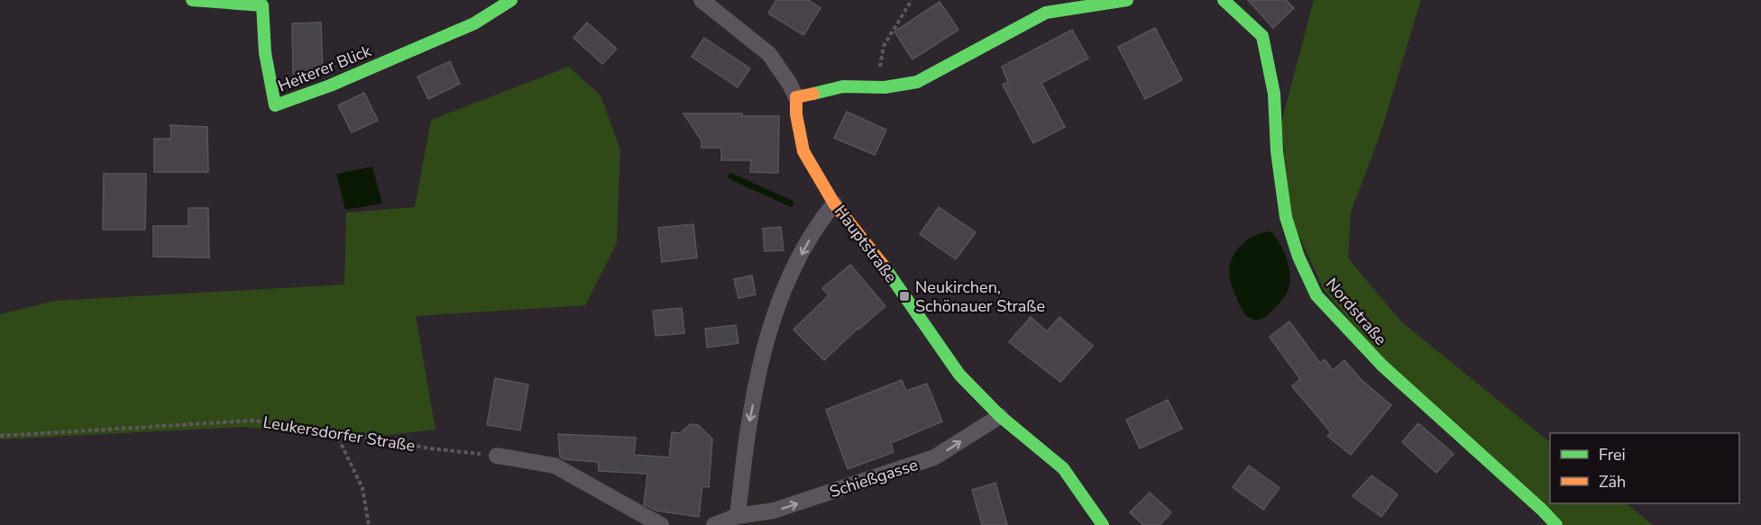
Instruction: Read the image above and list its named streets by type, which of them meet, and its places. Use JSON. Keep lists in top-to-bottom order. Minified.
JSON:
{"streets":{"street":["Heiterer Blick","Hauptstraße","Nordstraße","Schießgasse"],"path":["Leukersdorfer Straße"]},"crossings":[["Hauptstraße","Schießgasse"]],"one_way":["Schießgasse"],"places":{"transit":["Neukirchen, Schönauer Straße"]},"legend":["Frei","Zäh"]}
